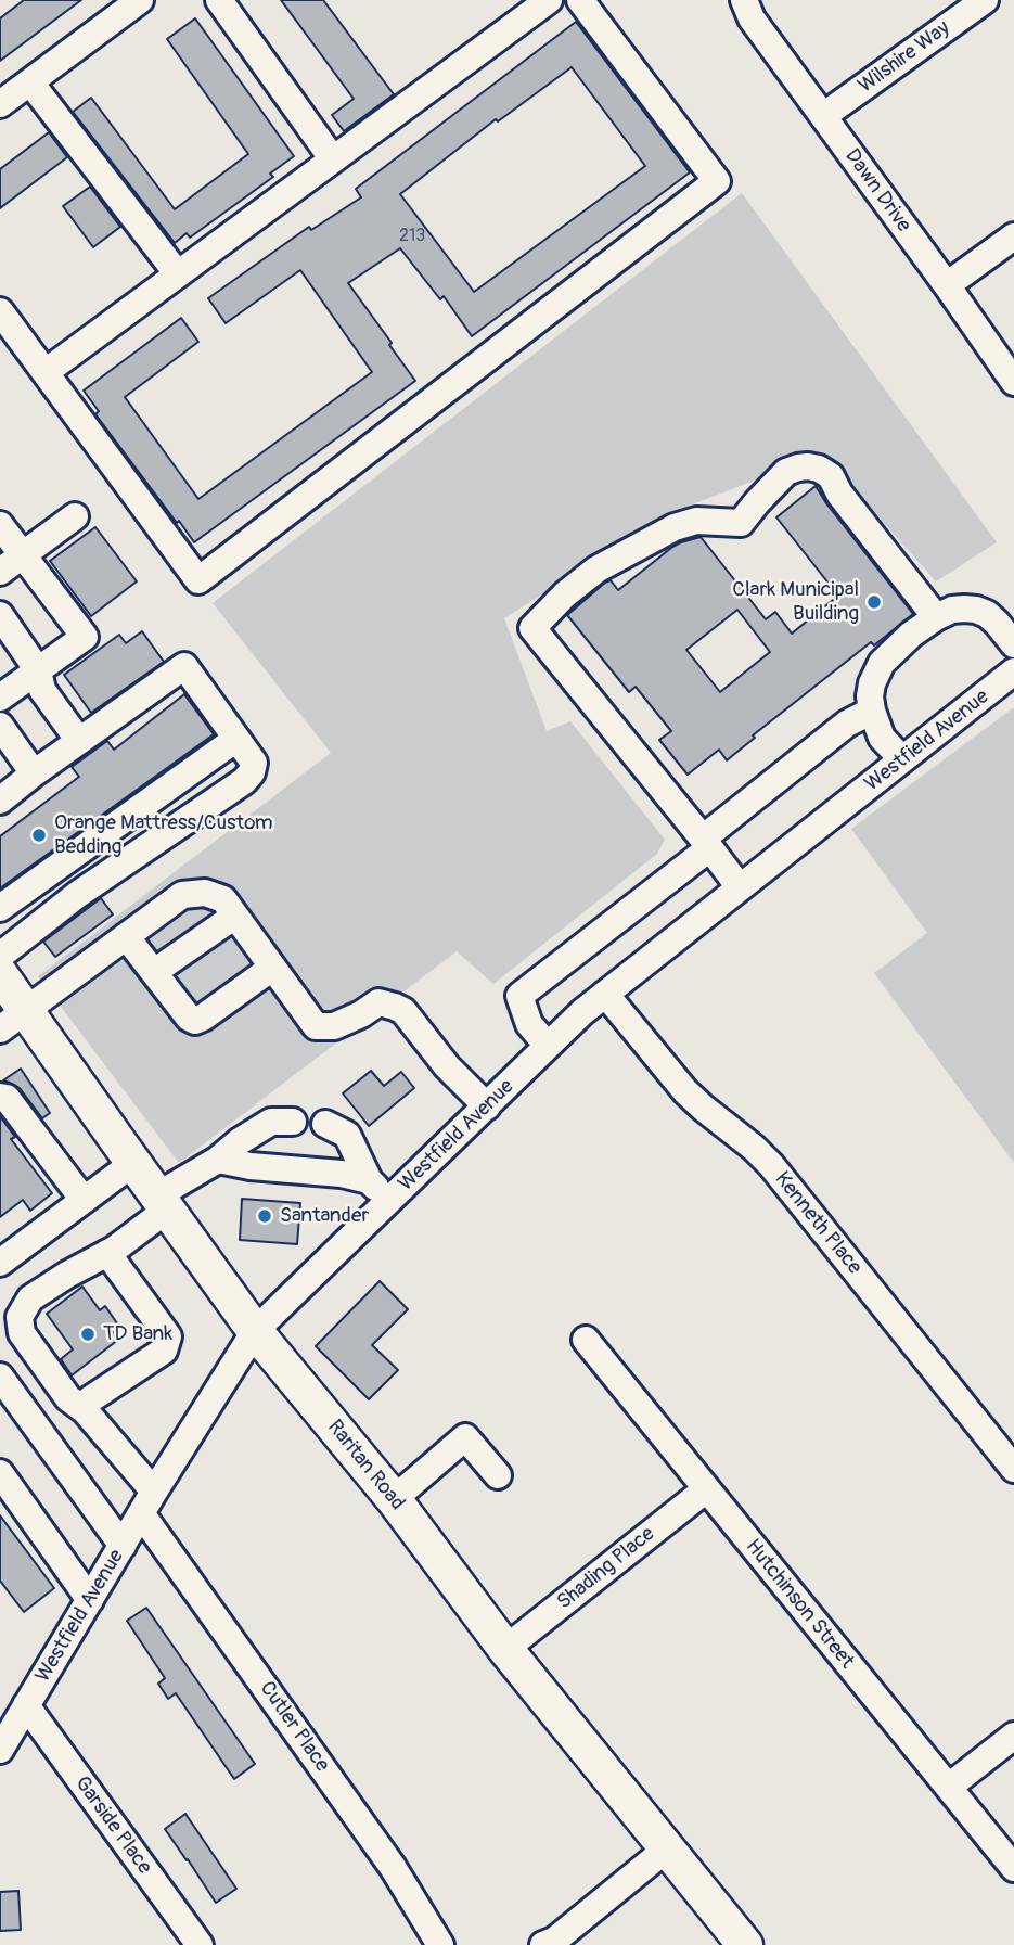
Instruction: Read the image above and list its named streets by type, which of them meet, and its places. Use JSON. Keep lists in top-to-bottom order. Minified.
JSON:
{"streets":{"main road":["Raritan Road"],"street":["Wilshire Way","Dawn Drive","Westfield Avenue","Kenneth Place","Shading Place","Hutchinson Street","Cutler Place","Garside Place"]},"crossings":[["Wilshire Way","Dawn Drive"],["Westfield Avenue","Kenneth Place"],["Westfield Avenue","Raritan Road"],["Westfield Avenue","Cutler Place"],["Westfield Avenue","Garside Place"],["Raritan Road","Shading Place"],["Raritan Road","Cutler Place"],["Shading Place","Hutchinson Street"]],"places":["Clark Municipal Building","Orange Mattress/Custom Bedding","Santander","TD Bank"],"house_numbers":["213"]}
